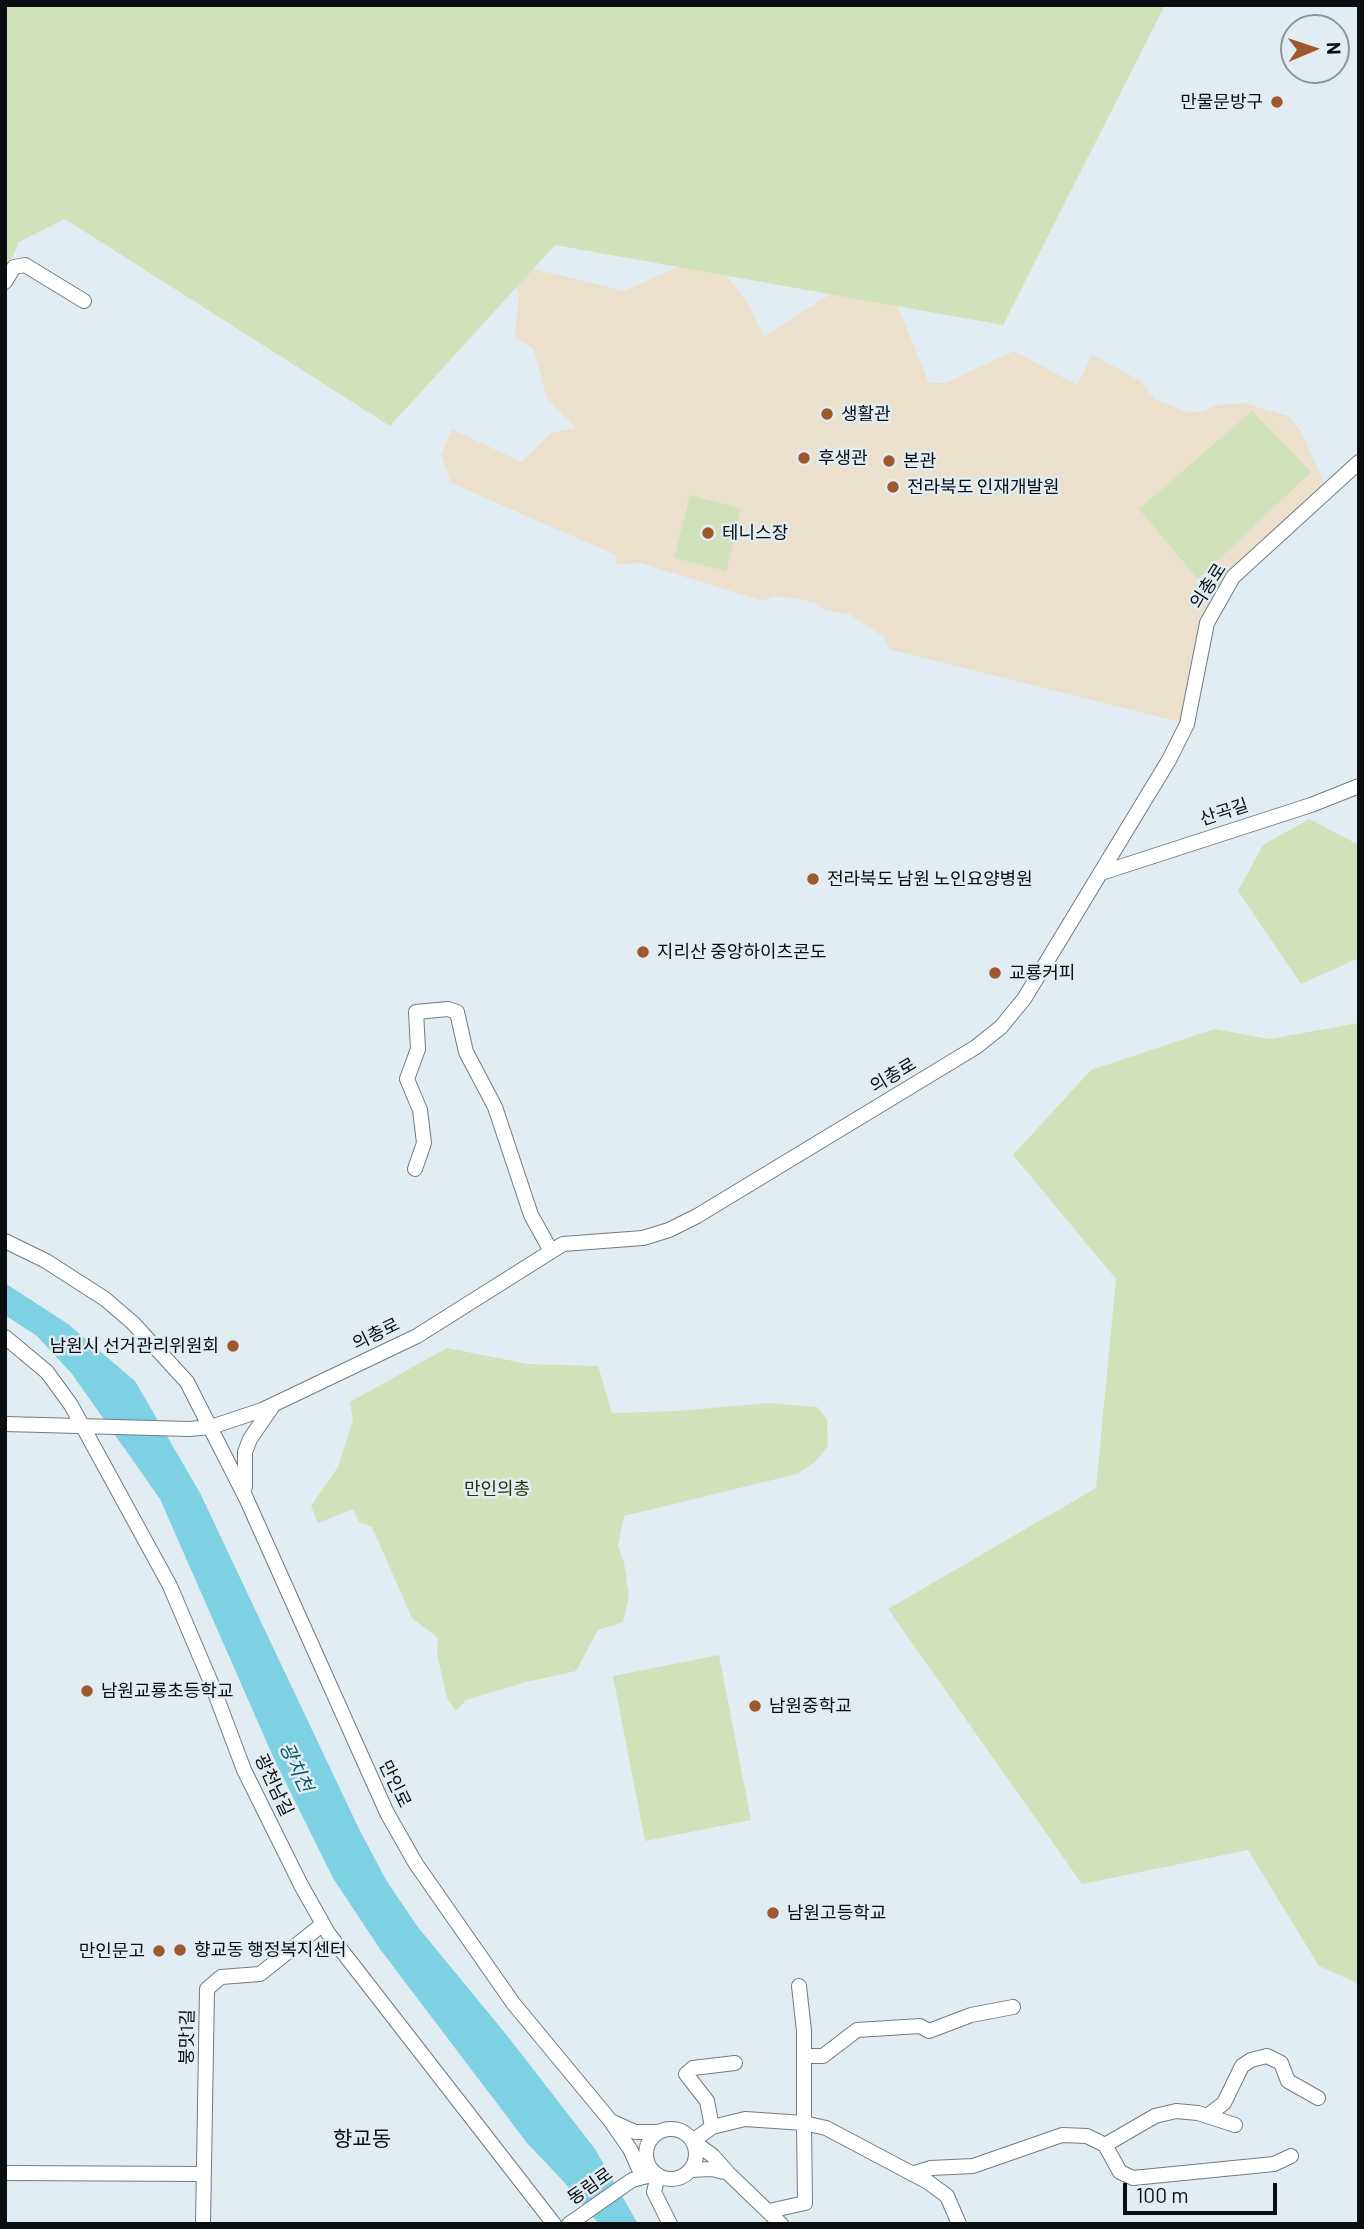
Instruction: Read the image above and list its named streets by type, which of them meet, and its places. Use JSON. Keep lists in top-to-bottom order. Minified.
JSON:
{"streets":{"street":["의총로","산곡길","만인로","광천남길","붕맛1길","동림로"]},"crossings":[["의총로","산곡길"],["의총로","만인로"],["의총로","광천남길"],["만인로","동림로"],["광천남길","붕맛1길"]],"districts":["향교동"],"water":["광치천"],"parks":["만인의총"],"places":["만물문방구","생활관","후생관","본관","전라북도 인재개발원","테니스장","전라북도 남원 노인요양병원","지리산 중앙하이츠콘도","교룡커피","남원시 선거관리위원회","남원교룡초등학교","남원중학교","남원고등학교","향교동 행정복지센터","만인문고"],"scale_bar":"100 m","north":"right"}
